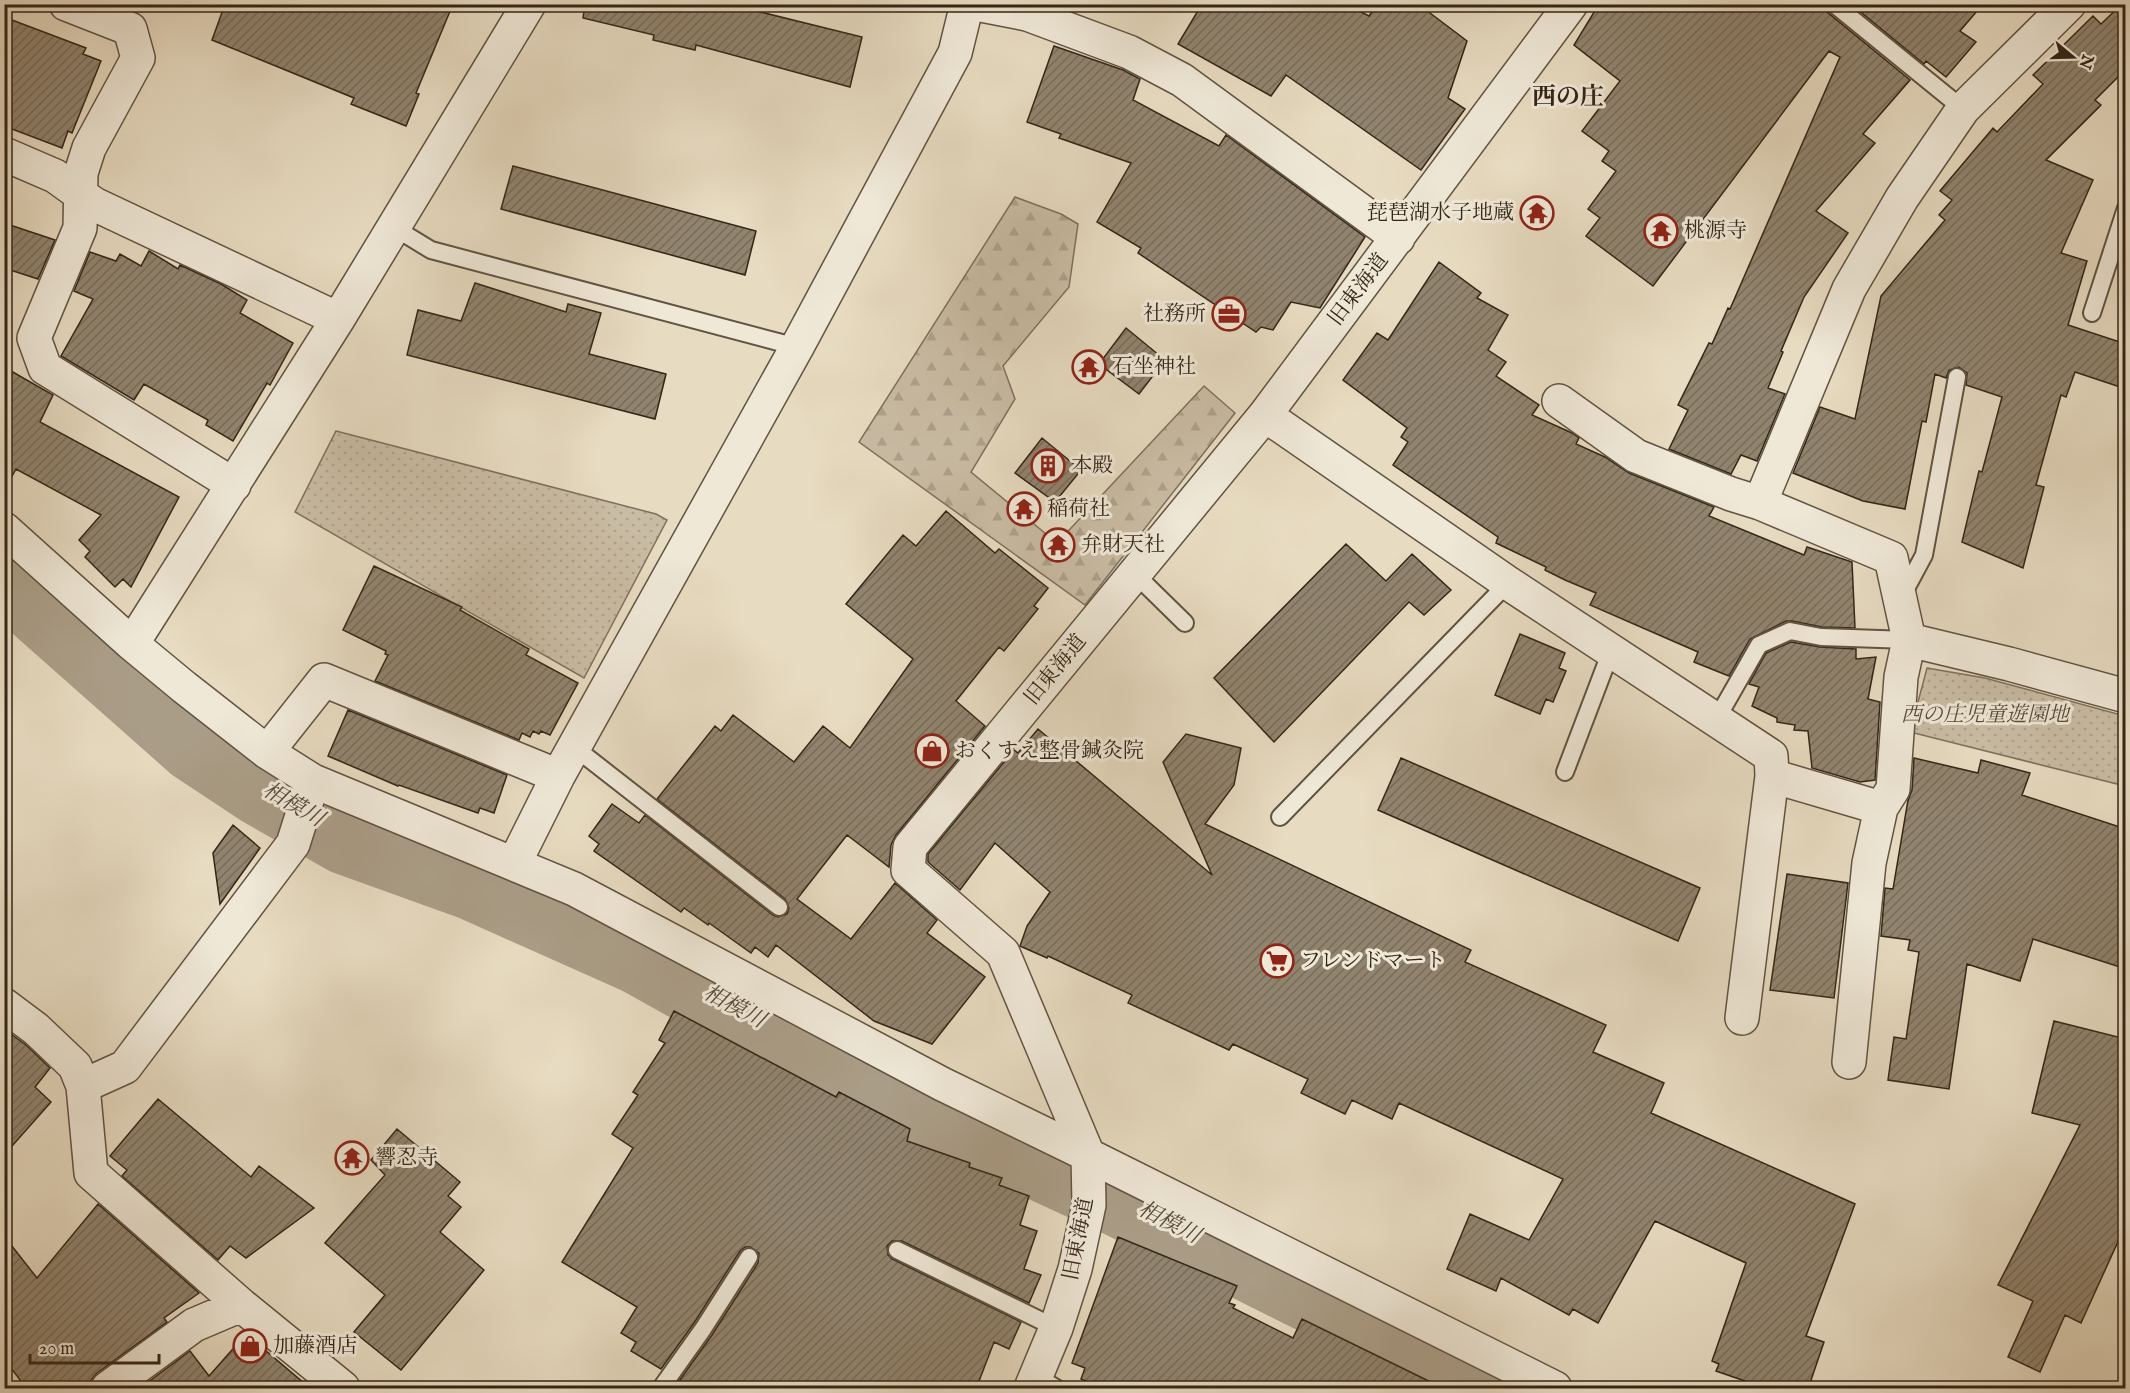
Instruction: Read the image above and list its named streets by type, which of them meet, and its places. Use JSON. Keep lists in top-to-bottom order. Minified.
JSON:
{"streets":{"street":["旧東海道"]},"districts":["西の庄"],"water":["相模川"],"parks":["西の庄児童遊園地"],"places":{"temple":["琵琶湖水子地蔵","桃源寺","石坐神社","稲荷社","弁財天社","響忍寺"],"office":["社務所"],"building":["本殿"],"shop":["おくすえ整骨鍼灸院","加藤酒店"],"supermarket":["フレンドマート"]},"scale_bar":"20 m","north":"right"}
